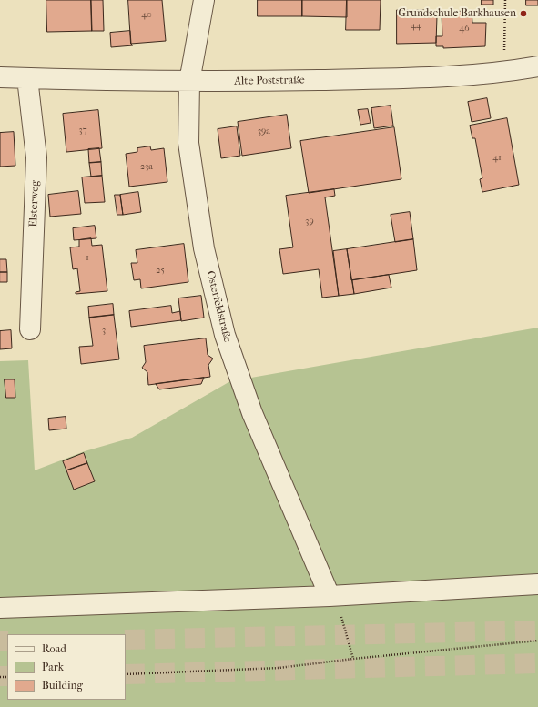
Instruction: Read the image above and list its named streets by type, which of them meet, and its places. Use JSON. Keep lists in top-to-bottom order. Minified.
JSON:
{"streets":{"street":["Alte Poststraße","Elsterweg","Osterfeldstraße"]},"crossings":[["Alte Poststraße","Elsterweg"],["Alte Poststraße","Osterfeldstraße"]],"places":["Grundschule Barkhausen"],"house_numbers":["40","44","46","37","39a","41","23a","39","1","25","3"],"legend":["Road","Park","Building"]}
